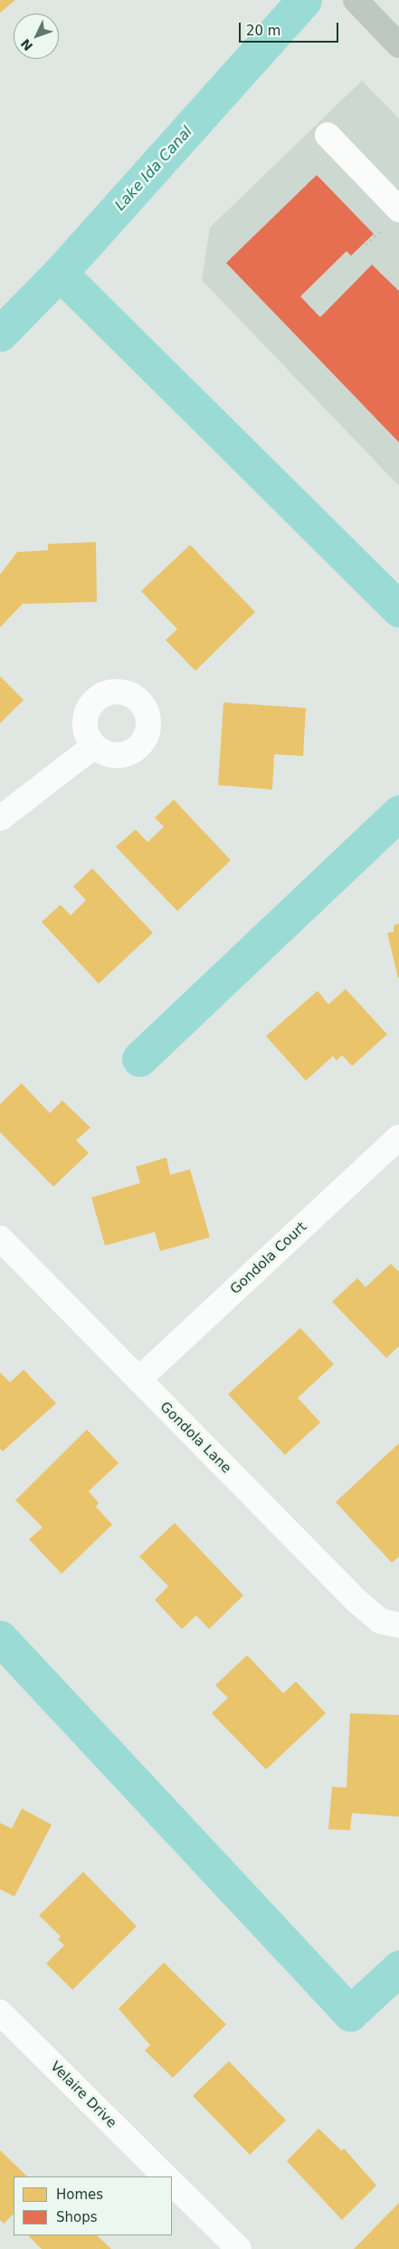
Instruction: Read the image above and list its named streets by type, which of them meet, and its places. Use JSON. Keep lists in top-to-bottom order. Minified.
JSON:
{"streets":{"street":["Gondola Court","Gondola Lane","Velaire Drive"]},"crossings":[["Gondola Court","Gondola Lane"]],"water":["Lake Ida Canal"],"legend":["Homes","Shops"],"scale_bar":"20 m","north":"bottom left"}
